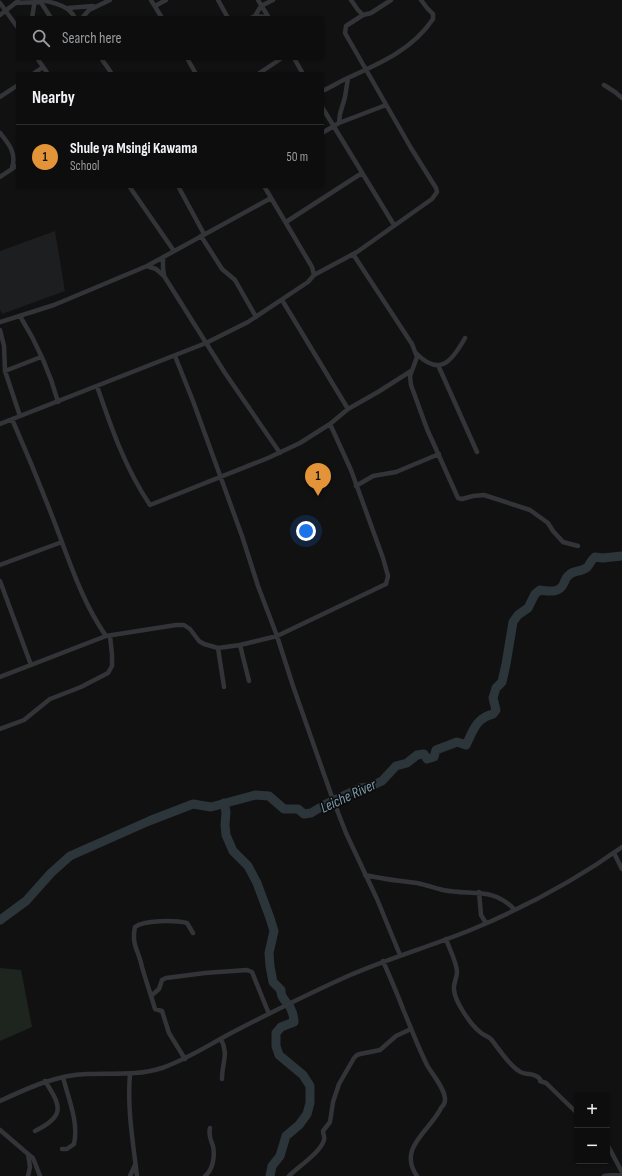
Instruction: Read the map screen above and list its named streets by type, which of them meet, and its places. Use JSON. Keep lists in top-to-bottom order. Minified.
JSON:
{"water":["Leiche River"],"page":{"search":"Search here","heading":"Nearby","list":[{"mark":"1","name":"Shule ya Msingi Kawama","note":"School","value":"50 m"}],"pins":"1","map_buttons":["+","−"]}}
